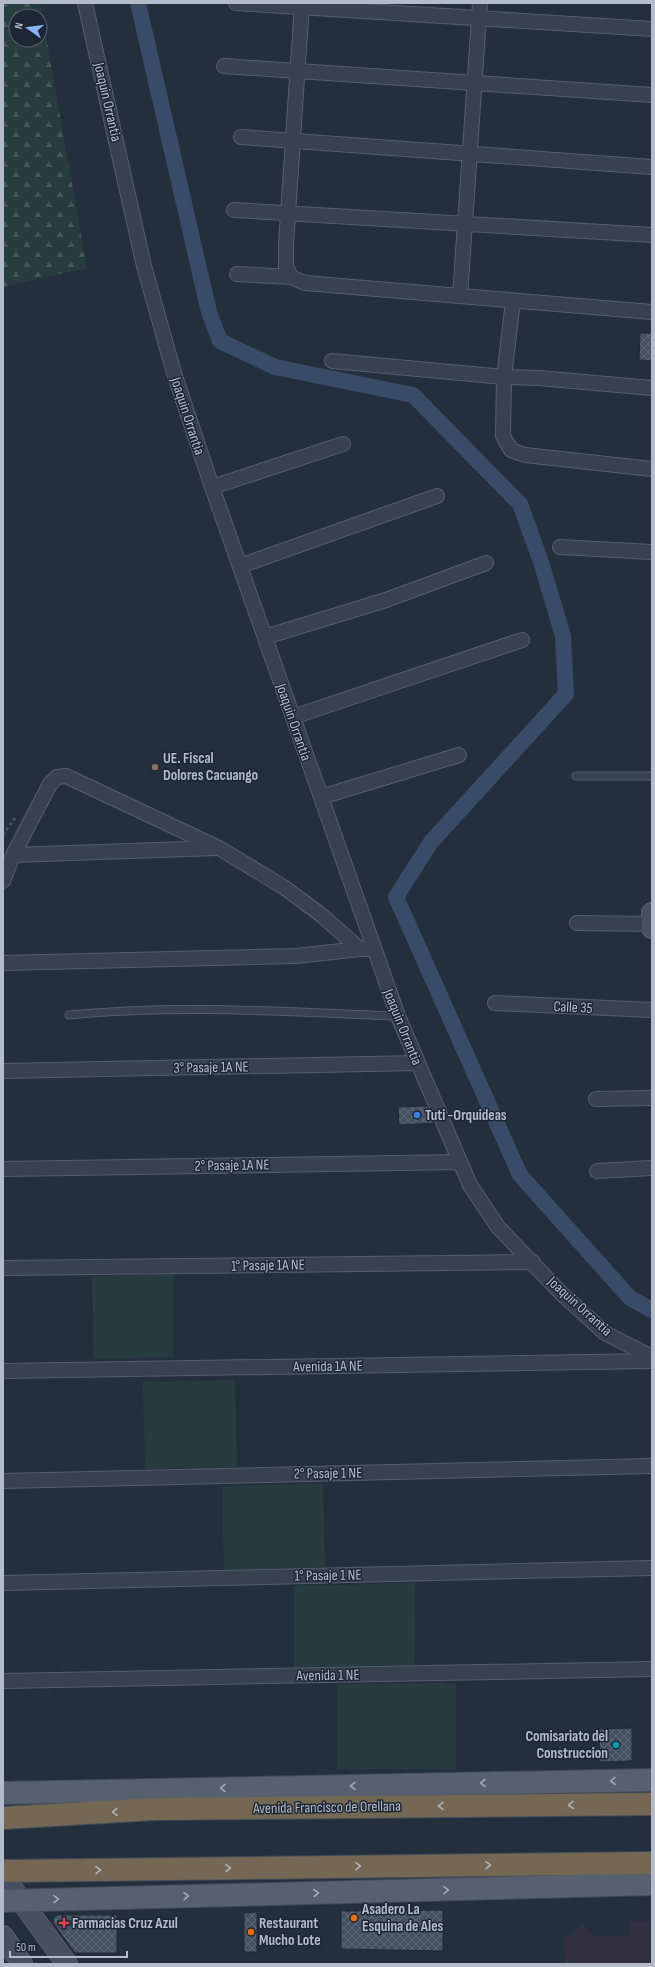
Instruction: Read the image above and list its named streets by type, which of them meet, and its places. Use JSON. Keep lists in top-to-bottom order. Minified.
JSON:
{"streets":{"highway":["Avenida Francisco de Orellana"],"street":["Joaquin Orrantia","Calle 35","3° Pasaje 1A NE","2° Pasaje 1A NE","1° Pasaje 1A NE","Avenida 1A NE","2° Pasaje 1 NE","1° Pasaje 1 NE","Avenida 1 NE"]},"crossings":[["Joaquin Orrantia","3° Pasaje 1A NE"],["Joaquin Orrantia","2° Pasaje 1A NE"],["Joaquin Orrantia","1° Pasaje 1A NE"]],"places":{"other":["UE. Fiscal Dolores Cacuango","Tuti -Orquideas","Comisariato del Construccion","Asadero La Esquina de Ales","Restaurant Mucho Lote"],"health":["Farmacias Cruz Azul"]},"scale_bar":"50 m","north":"left"}
